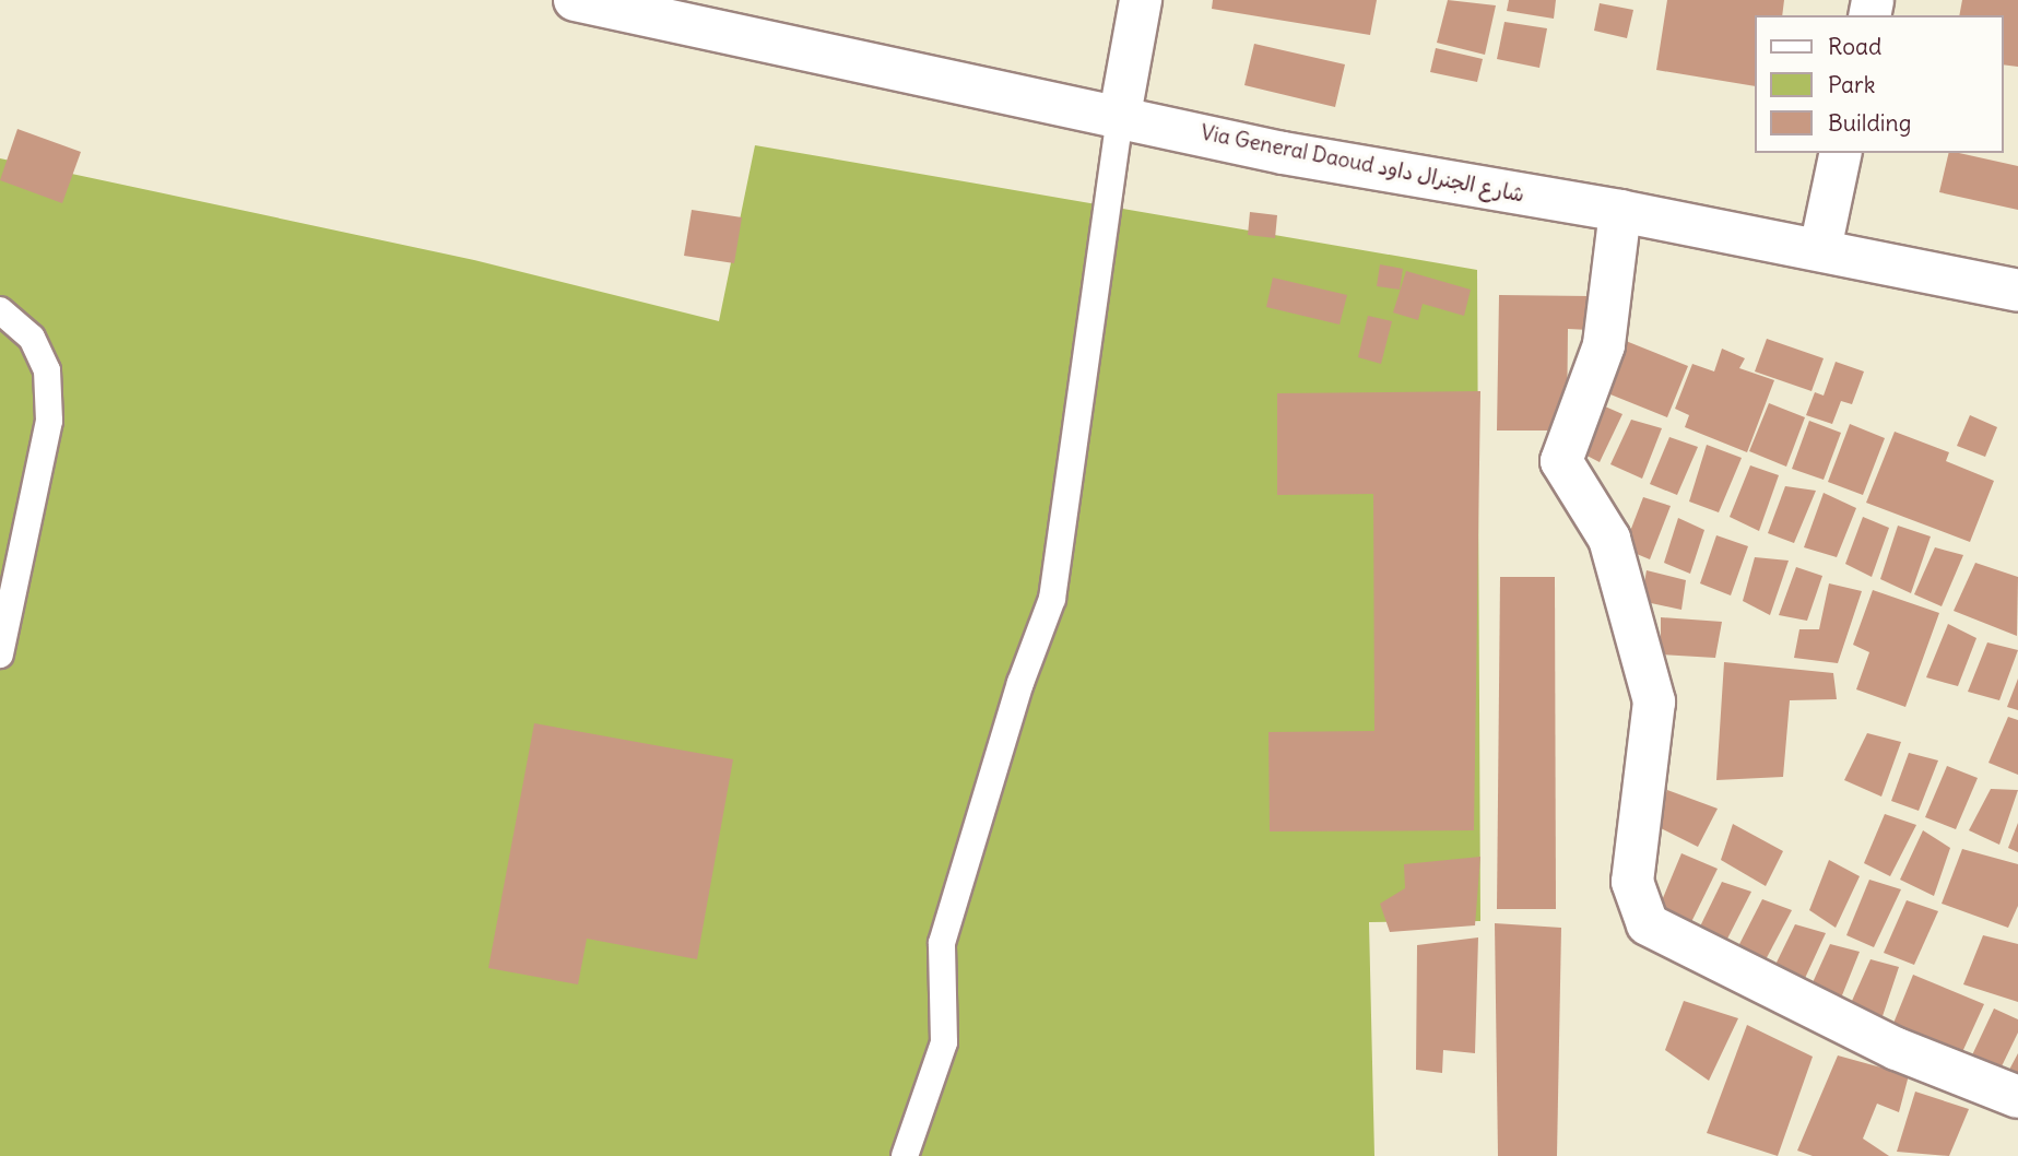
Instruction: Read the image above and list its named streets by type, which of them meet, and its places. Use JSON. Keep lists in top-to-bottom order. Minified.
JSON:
{"streets":{"main road":["Via General Daoud شارع الجنرال داود"]},"legend":["Road","Park","Building"]}
